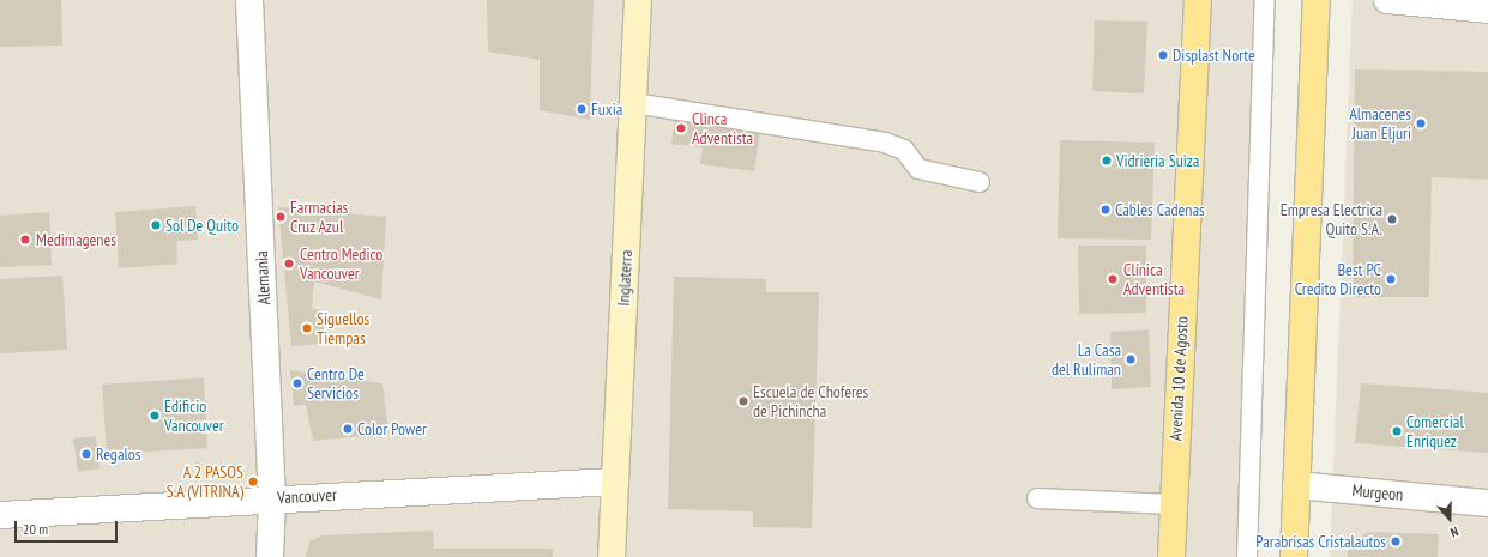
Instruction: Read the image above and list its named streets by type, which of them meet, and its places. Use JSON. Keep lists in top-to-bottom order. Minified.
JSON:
{"streets":{"main road":["Avenida 10 de Agosto"],"street":["Alemania","Inglaterra","Murgeon","Vancouver"]},"crossings":[["Alemania","Vancouver"],["Inglaterra","Vancouver"]],"places":["Displast Norte","Fuxia","Almacenes Juan Eljuri","Clinca Adventista","Vidrieria Suiza","Cables Cadenas","Farmacias Cruz Azul","Empresa Electrica Quito S.A.","Sol De Quito","Medimagenes","Centro Medico Vancouver","Clínica Adventista","Best PC Credito Directo","Siguellos Tiempas","La Casa del Ruliman","Centro De Servicios","Escuela de Choferes de Pichincha","Edificio Vancouver","Color Power","Comercial Enriquez","Regalos","A 2 PASOS S.A (VITRINA)","Parabrisas Cristalautos"],"scale_bar":"20 m","north":"bottom"}
